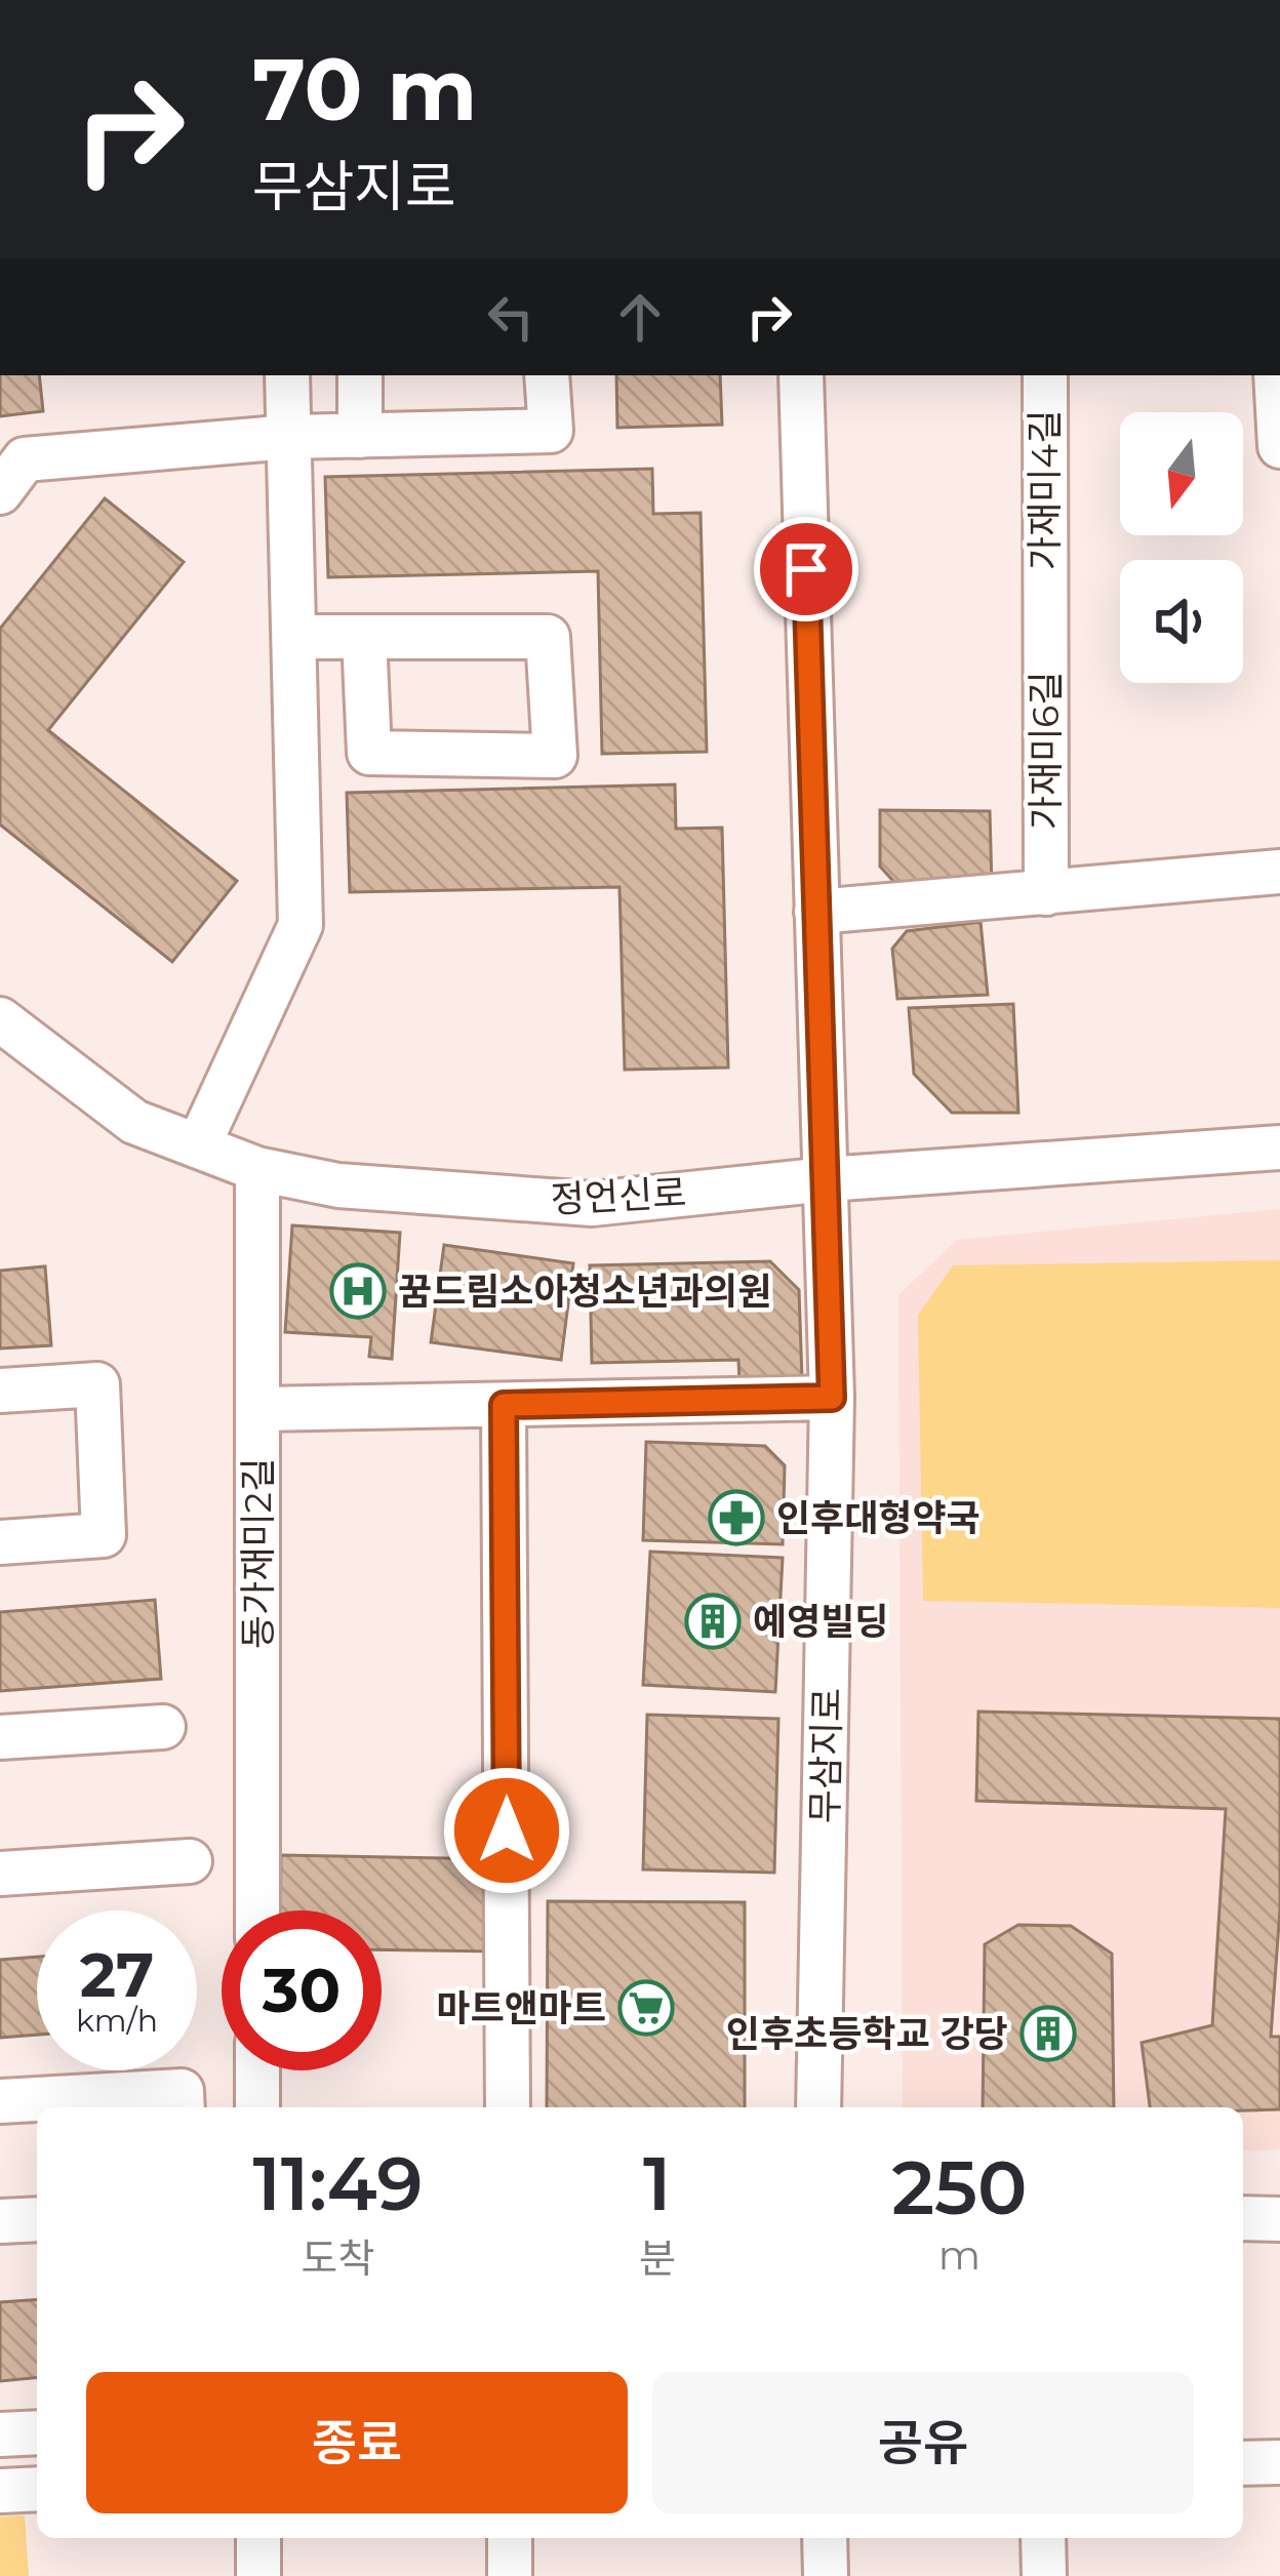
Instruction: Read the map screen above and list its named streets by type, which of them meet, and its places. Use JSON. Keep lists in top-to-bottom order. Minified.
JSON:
{"streets":{"street":["가재미4길","가재미6길","정언신로","동가재미2길","무삼지로"]},"crossings":[["가재미4길","가재미6길"],["정언신로","동가재미2길"],["정언신로","무삼지로"]],"places":{"hospital":["꿈드림소아청소년과의원"],"pharmacy":["인후대형약국"],"building":["예영빌딩","인후초등학교 강당"],"supermarket":["마트앤마트"]},"north":"bottom","page":{"turn":["70 m","무삼지로"],"speed":"27 km/h","limit":"30","eta":["11:49","도착","1","분","250","m"],"buttons":["종료","공유"]}}
